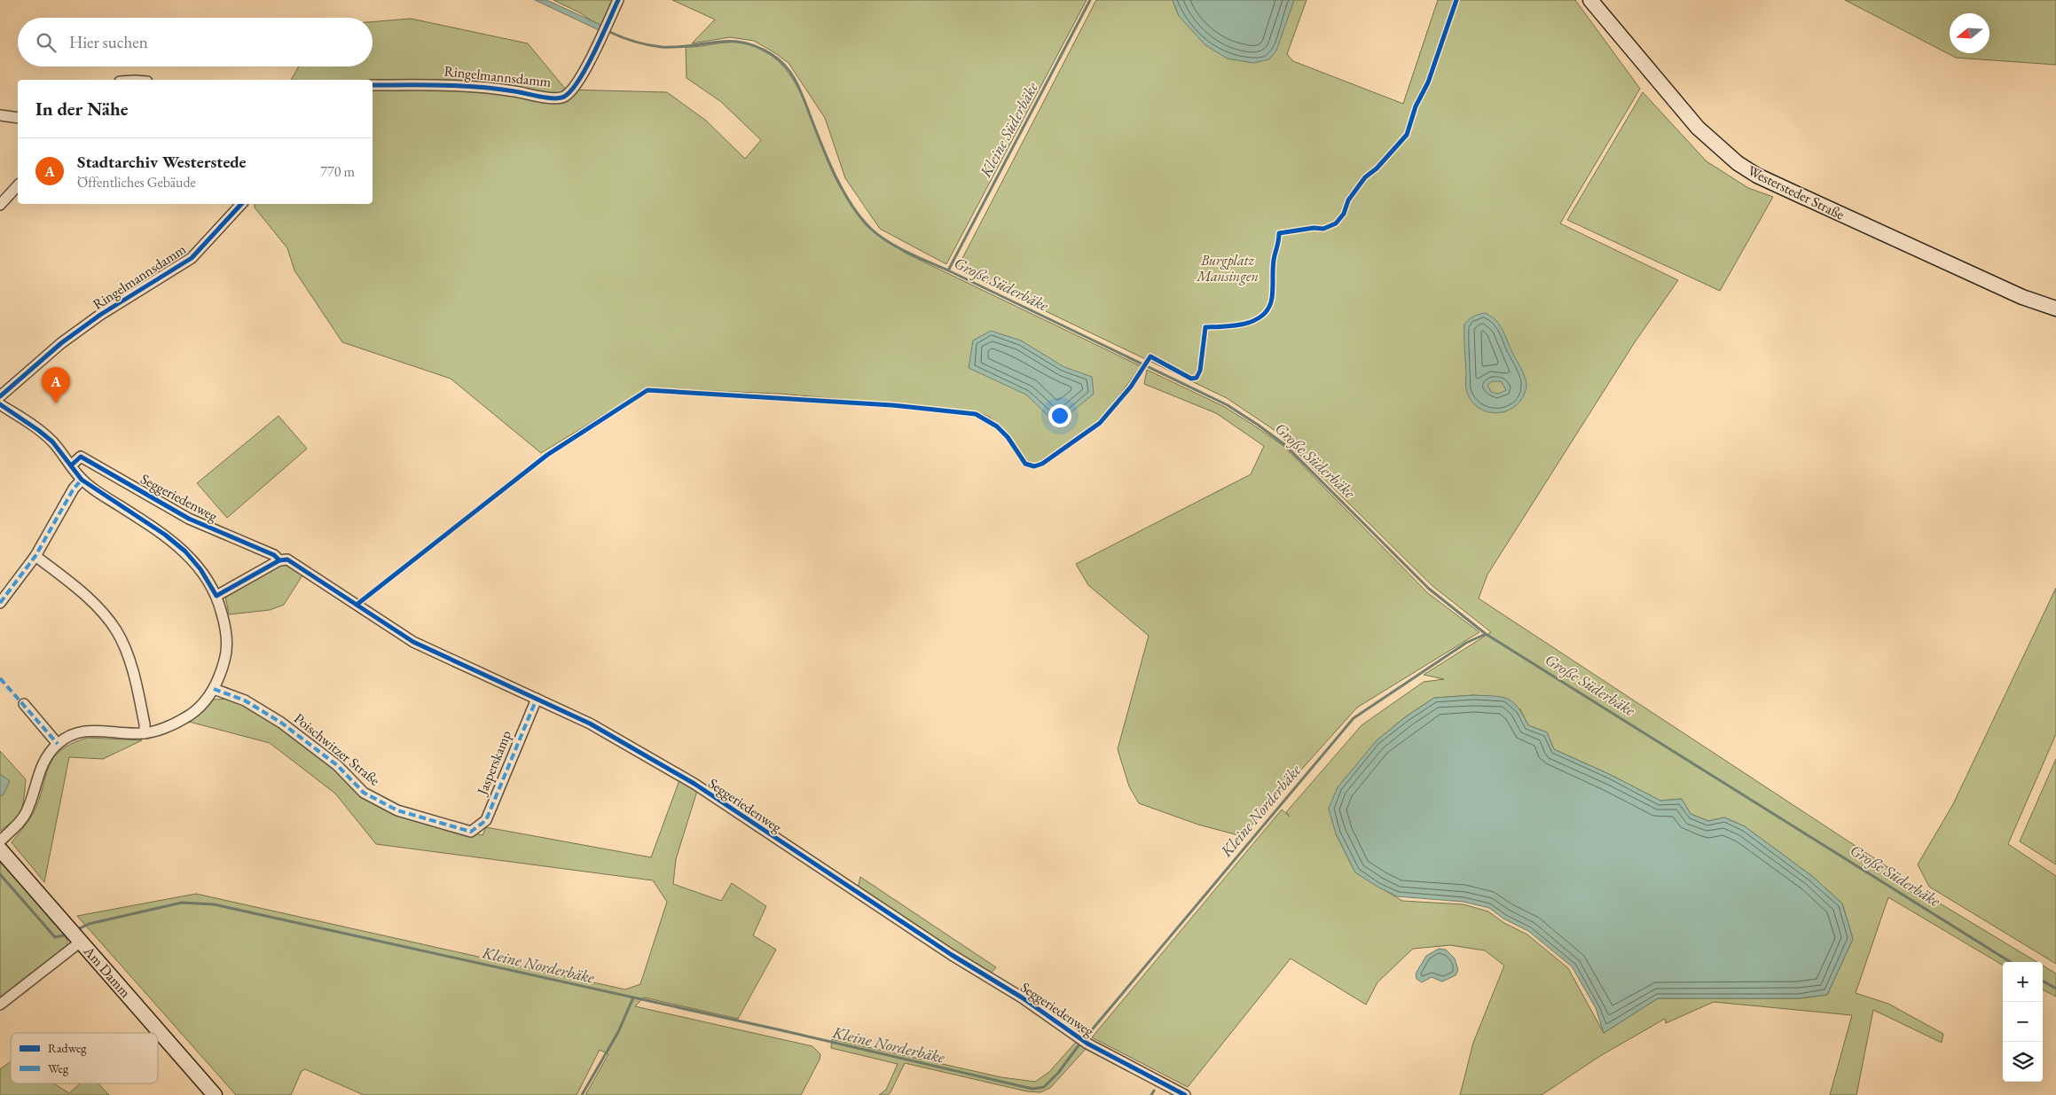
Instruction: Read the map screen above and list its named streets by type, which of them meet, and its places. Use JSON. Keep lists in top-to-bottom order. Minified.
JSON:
{"streets":{"main road":["Westersteder Straße","Am Damm"],"street":["Ringelmannsdamm","Seggeriedenweg","Poischwitzer Straße","Jasperskamp"]},"crossings":[["Seggeriedenweg","Jasperskamp"],["Poischwitzer Straße","Jasperskamp"]],"water":["Kleine Süderbäke","Große Süderbäke","Kleine Norderbäke"],"parks":["Burgplatz Mansingen"],"legend":["Radweg","Weg"],"north":"left","page":{"search":"Hier suchen","heading":"In der Nähe","list":[{"mark":"A","name":"Stadtarchiv Westerstede","note":"Öffentliches Gebäude","value":"770 m"}],"pins":"A","map_buttons":["+","−"]}}
